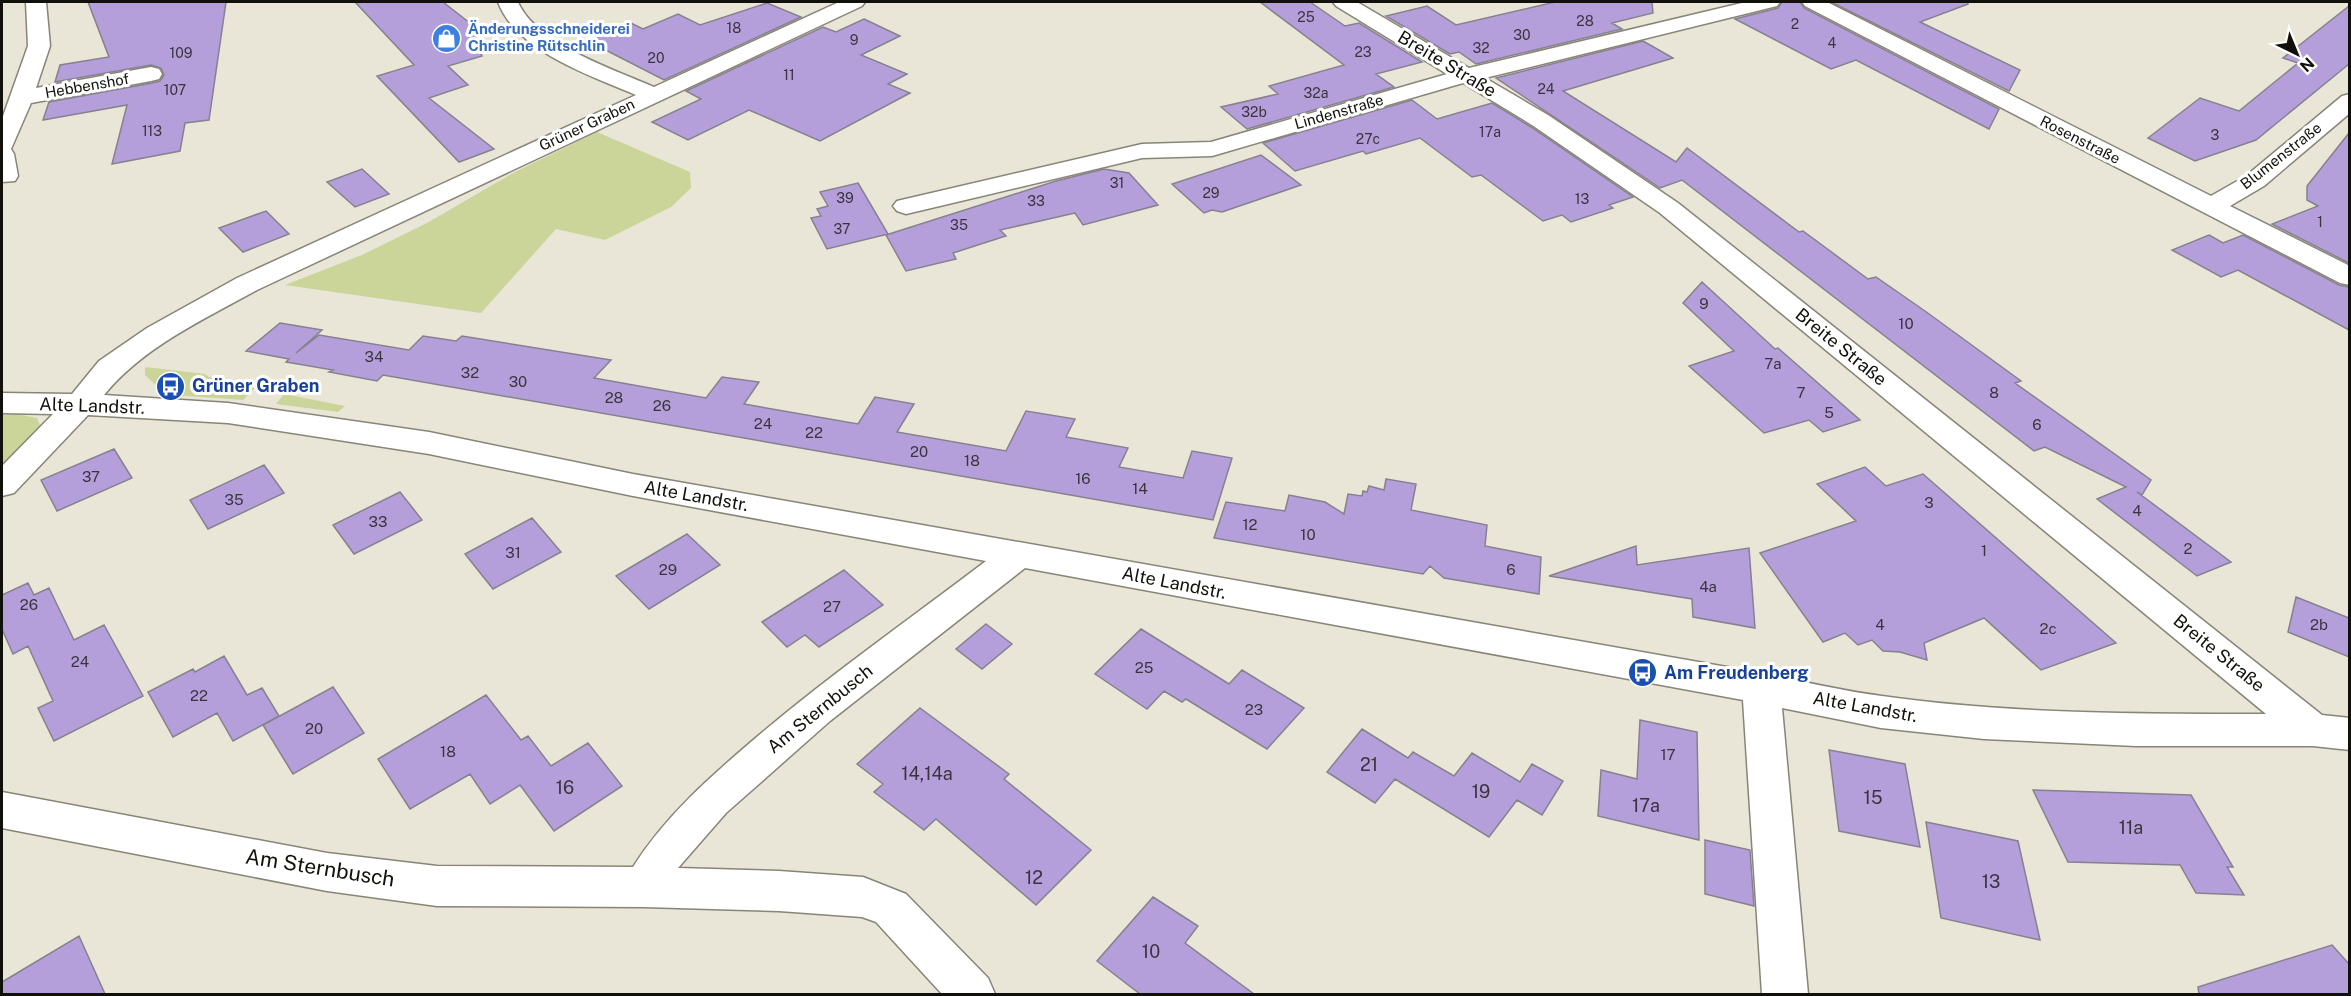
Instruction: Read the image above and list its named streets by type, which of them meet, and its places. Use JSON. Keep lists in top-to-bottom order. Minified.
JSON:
{"streets":{"street":["Breite Straße","Hebbenshof","Lindenstraße","Grüner Graben","Rosenstraße","Blumenstraße","Alte Landstr.","Am Sternbusch"]},"crossings":[["Breite Straße","Lindenstraße"],["Breite Straße","Alte Landstr."],["Grüner Graben","Alte Landstr."],["Rosenstraße","Blumenstraße"],["Alte Landstr.","Am Sternbusch"]],"places":{"shop":["Änderungsschneiderei Christine Rütschlin"],"bus stop":["Grüner Graben","Am Freudenberg"]},"house_numbers":["25","28","2","18","30","9","4","32","23","109","20","11","24","107","32a","32b","113","17a","3","27c","31","29","39","13","33","1","35","37","9","10","34","7a","32","30","7","8","28","26","5","24","6","22","20","18","37","16","14","35","3","4","33","12","10","2","1","31","29","6","4a","26","27","4","2b","2c","24","25","22","23","20","18","17","21","14,14a","16","19","15","17a","11a","12","13","10"],"north":"bottom right"}
